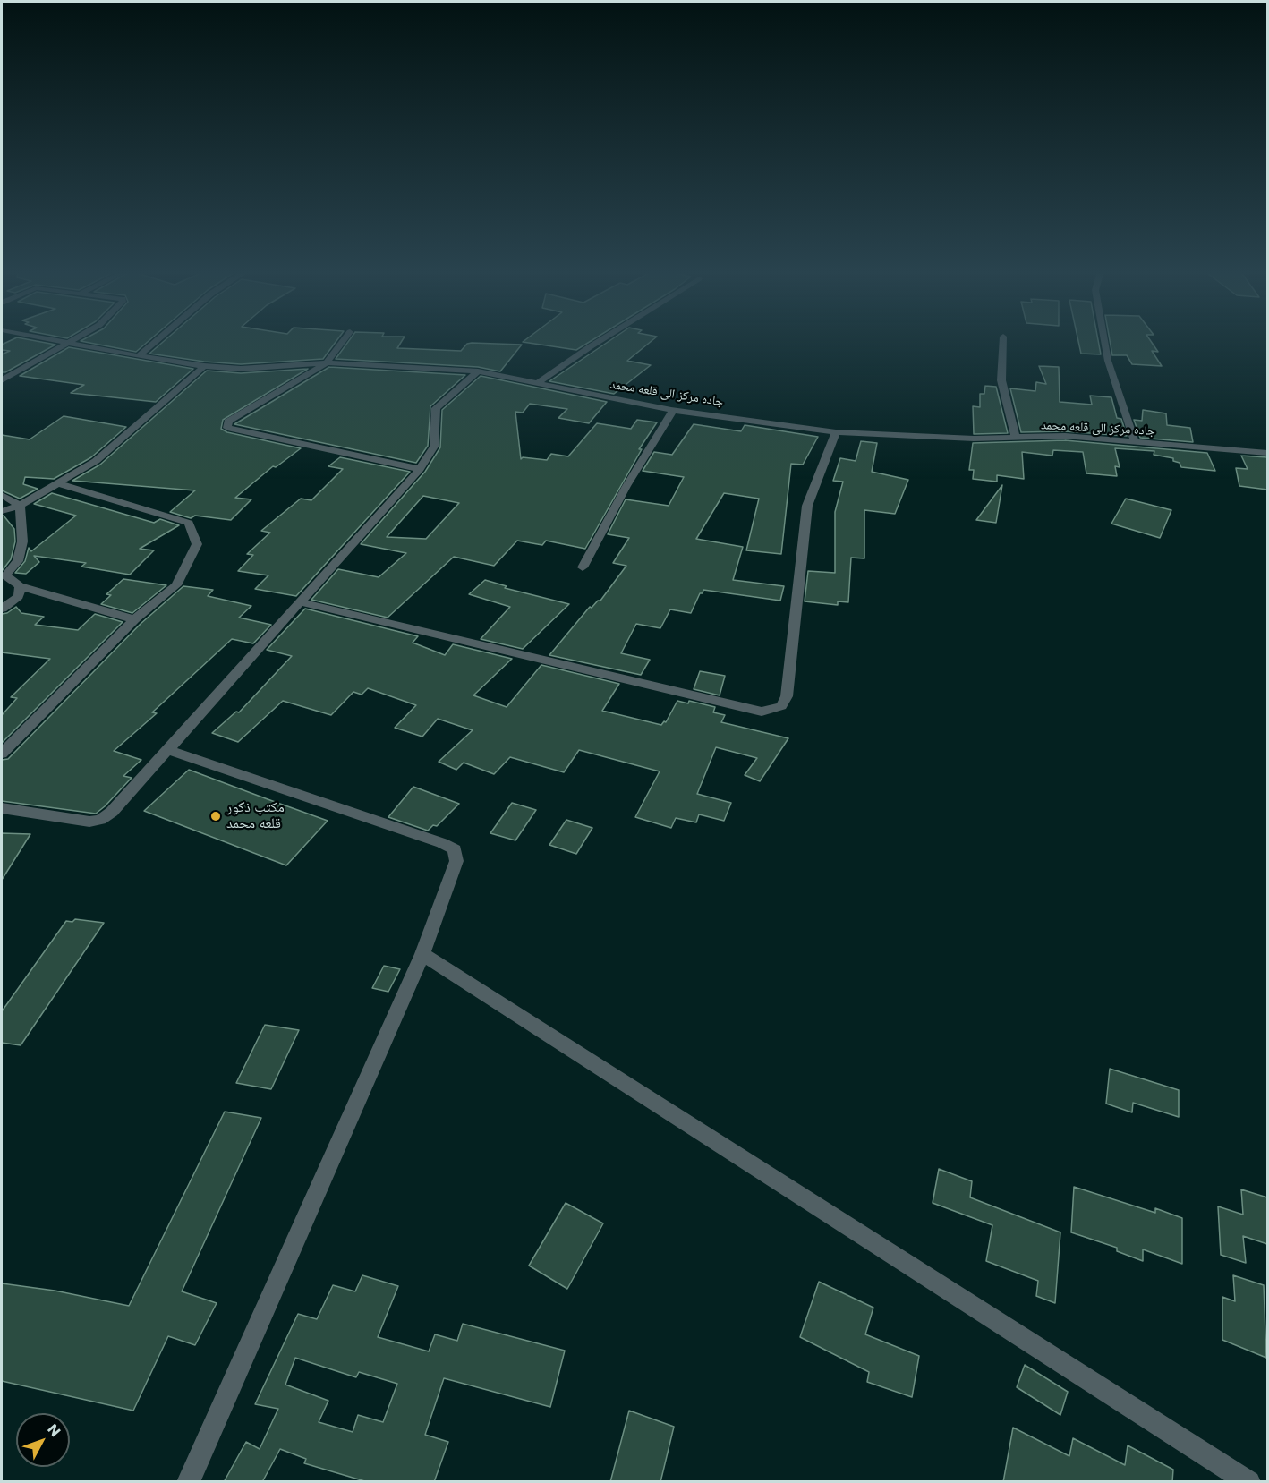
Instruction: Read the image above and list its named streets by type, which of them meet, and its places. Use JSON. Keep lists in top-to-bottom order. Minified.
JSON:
{"streets":{"street":["جاده مرکز الی قلعه محمد"]},"places":["مکتب ذکور قلعه محمد"],"north":"top right"}
